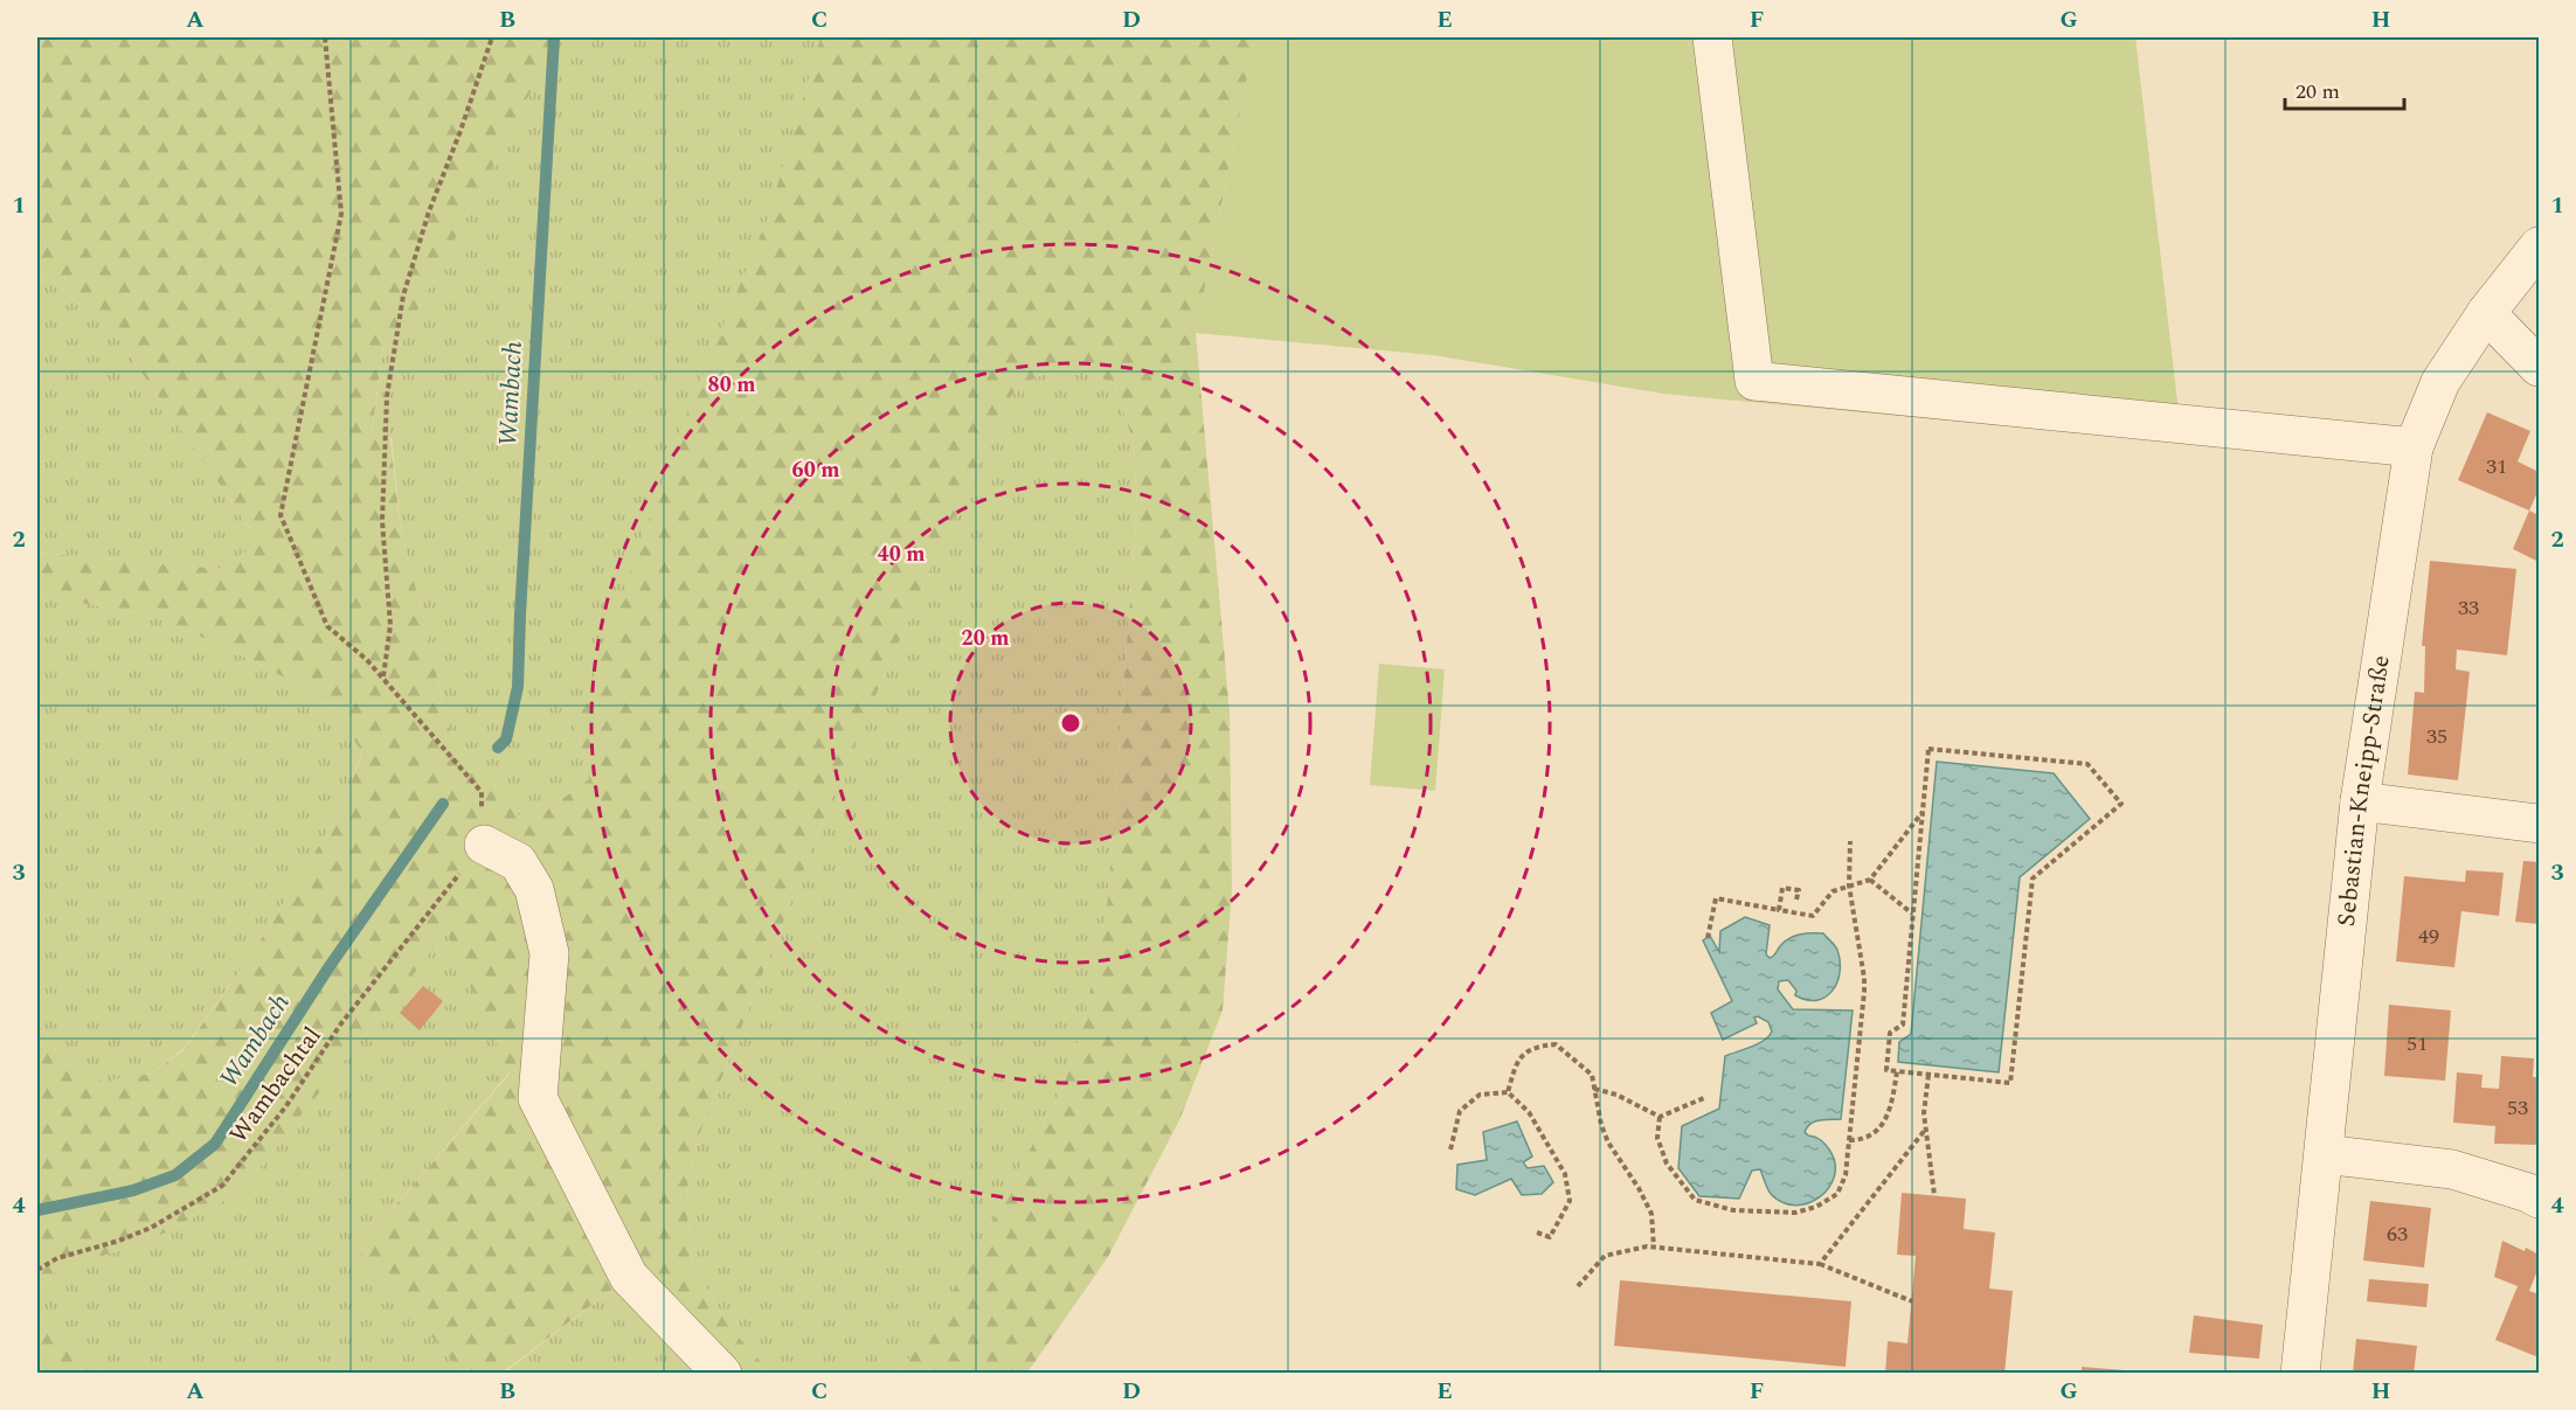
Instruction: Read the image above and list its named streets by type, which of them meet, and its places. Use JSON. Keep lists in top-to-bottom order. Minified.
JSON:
{"streets":{"street":["Sebastian-Kneipp-Straße"],"path":["Wambachtal"]},"water":["Wambach"],"house_numbers":["31","33","35","49","51","53","63"],"scale_bar":"20 m","grid":{"columns":["A","B","C","D","E","F","G","H"],"rows":["1","2","3","4"]},"rings":["80 m","60 m","40 m","20 m"]}
